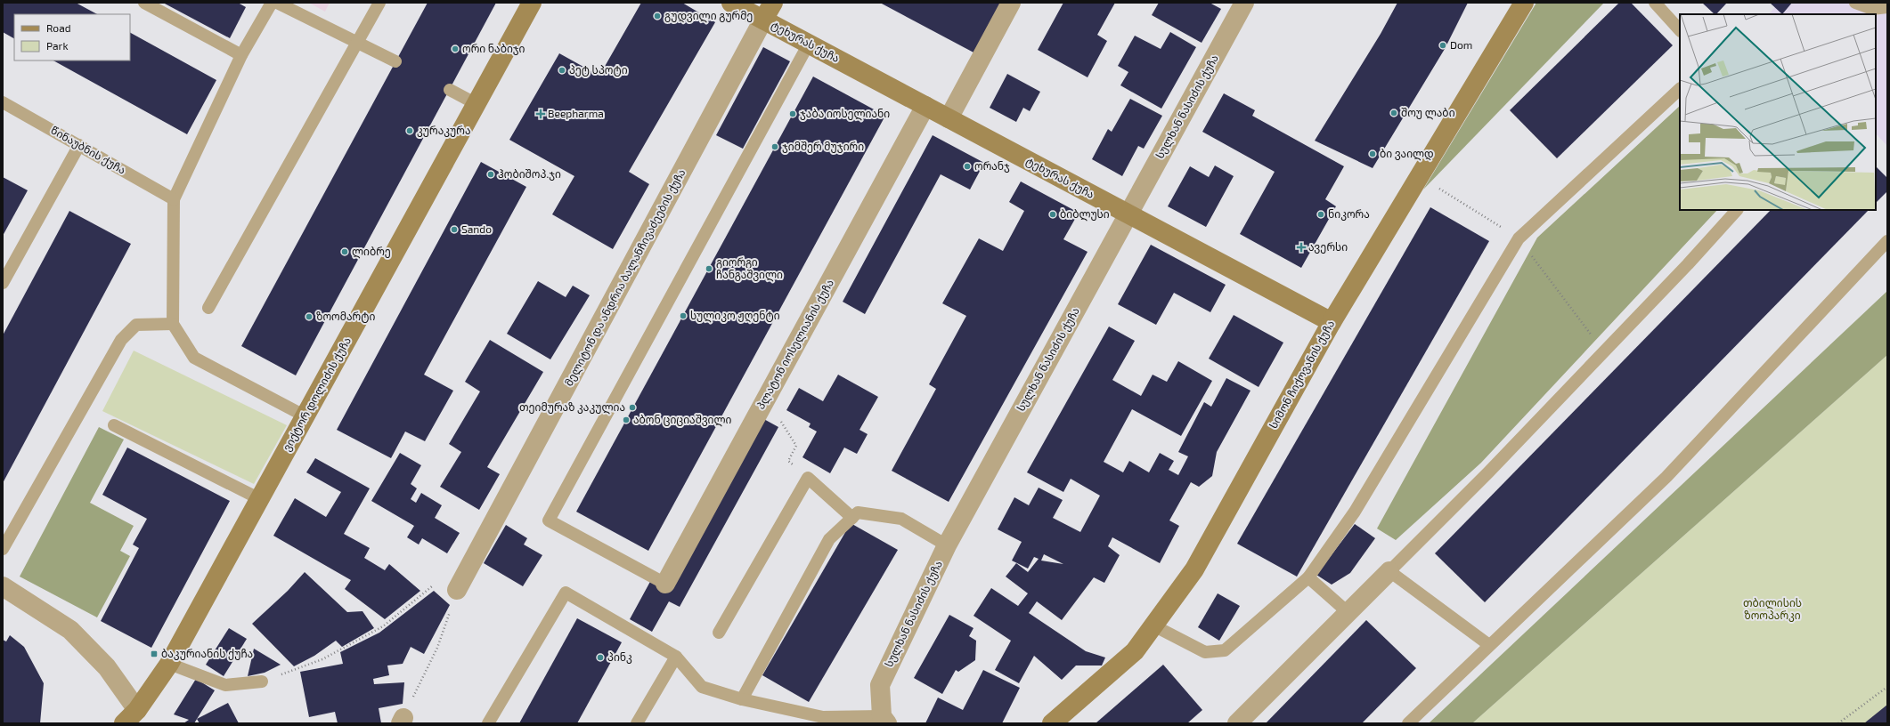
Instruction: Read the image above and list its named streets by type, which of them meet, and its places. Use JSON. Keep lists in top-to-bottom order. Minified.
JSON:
{"streets":{"street":["ტეხურას ქუჩა","სულხან ნასიძის ქუჩა","მელიტონ და ანდრია ბალანჩივაძეების ქუჩა","პლატონ იოსელიანის ქუჩა","სიმონ ჩიქოვანის ქუჩა","ვიქტორ დოლიძის ქუჩა"],"lane":["წინაუბნის ქუჩა"]},"crossings":[["ტეხურას ქუჩა","სულხან ნასიძის ქუჩა"],["ტეხურას ქუჩა","მელიტონ და ანდრია ბალანჩივაძეების ქუჩა"],["ტეხურას ქუჩა","პლატონ იოსელიანის ქუჩა"],["ტეხურას ქუჩა","სიმონ ჩიქოვანის ქუჩა"]],"parks":["თბილისის ზოოპარკი"],"places":{"other":["გუდვილი გურმე","Dom","ორი ნაბიჯი","პეტ სპოტი","შოუ ლაბი","ჯაბა იოსელიანი","კურაკურა","ჯიმშერ მუჯირი","ბი ვაილდ","ორანჯ","ჰობიშოპ.ჯი","ბიბლუსი","ნიკორა","Sando","ლიბრე","გიორგი ჩანგაშვილი","სულიკო ჟღენტი","ზოომარტი","თეიმურაზ კაკულია","აბონ ციციაშვილი","პინკ"],"health":["Beepharma","ავერსი"],"transit":["ბაკურიანის ქუჩა"]},"legend":["Road","Park"]}
